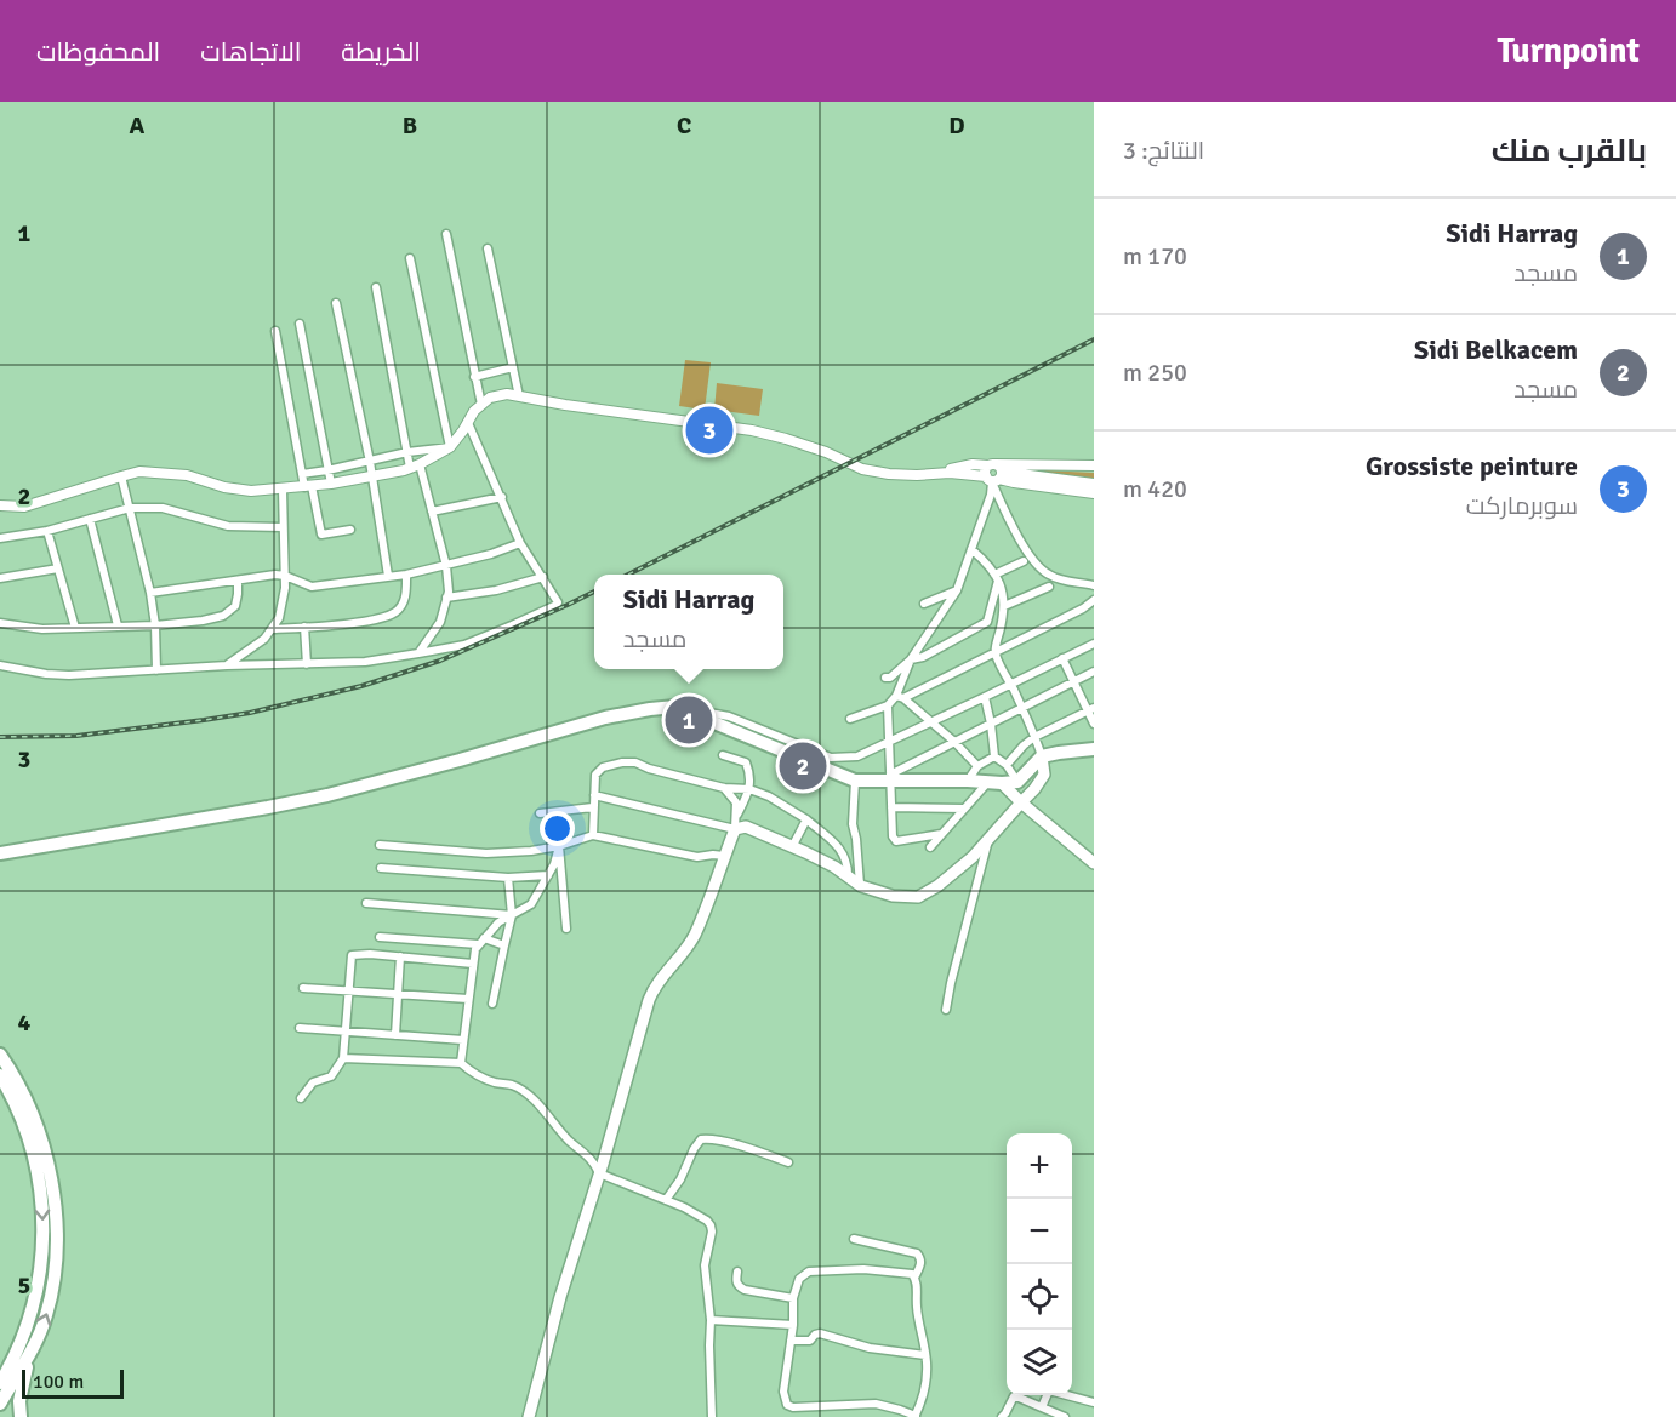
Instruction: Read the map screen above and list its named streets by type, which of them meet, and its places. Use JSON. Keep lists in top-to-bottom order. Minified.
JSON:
{"scale_bar":"100 m","page":{"header":"Turnpoint","nav":["الخريطة","الاتجاهات","المحفوظات"],"heading":["بالقرب منك","النتائج: 3"],"list":[{"mark":"1","name":"Sidi Harrag","note":"مسجد","value":"170 m"},{"mark":"2","name":"Sidi Belkacem","note":"مسجد","value":"250 m"},{"mark":"3","name":"Grossiste peinture","note":"سوبرماركت","value":"420 m"}],"pins":["3","1","2"],"popup":["Sidi Harrag","مسجد"],"map_buttons":["+","−"],"scale":"100 m"},"grid":{"columns":["A","B","C","D"],"rows":["1","2","3","4","5"]}}
